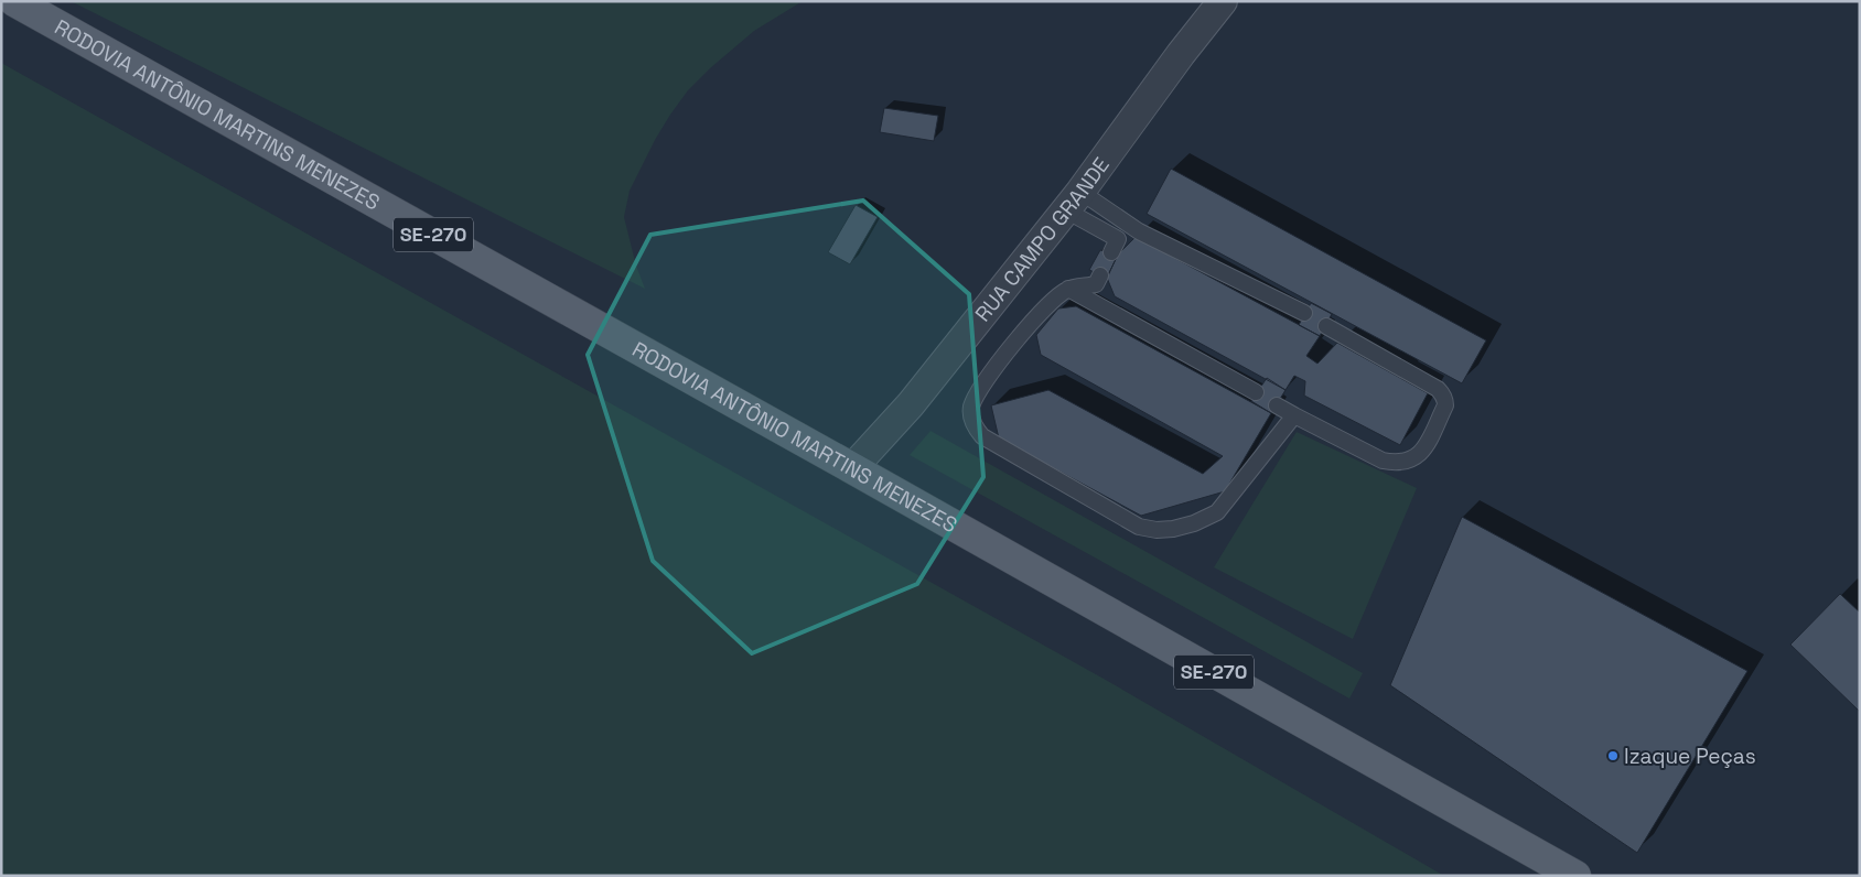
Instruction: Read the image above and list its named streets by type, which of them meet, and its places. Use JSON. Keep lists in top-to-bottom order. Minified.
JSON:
{"streets":{"main road":["RODOVIA ANTÔNIO MARTINS MENEZES","SE-270"],"street":["RUA CAMPO GRANDE"]},"crossings":[["RODOVIA ANTÔNIO MARTINS MENEZES","RUA CAMPO GRANDE"]],"places":["Izaque Peças"]}
